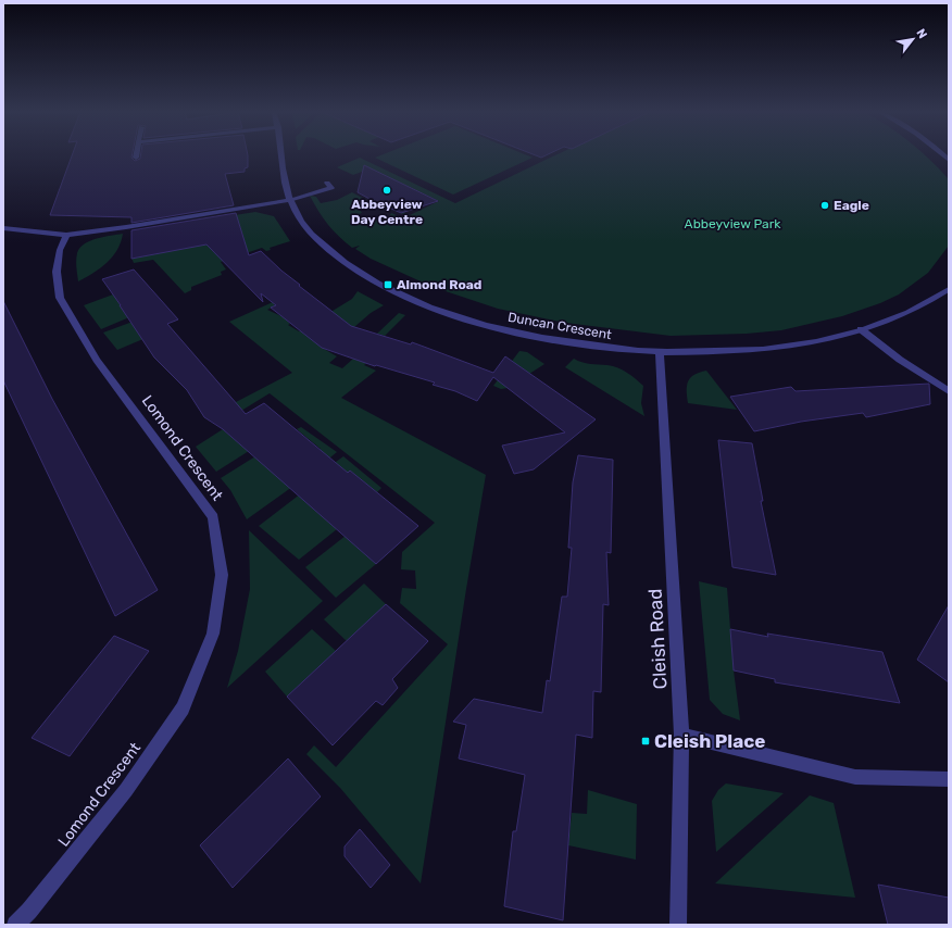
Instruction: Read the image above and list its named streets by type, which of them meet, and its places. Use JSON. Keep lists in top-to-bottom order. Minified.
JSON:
{"streets":{"street":["Duncan Crescent","Lomond Crescent","Cleish Road"]},"crossings":[["Duncan Crescent","Cleish Road"]],"parks":["Abbeyview Park"],"places":{"other":["Abbeyview Day Centre","Eagle"],"transit":["Almond Road","Cleish Place"]},"north":"top right"}
